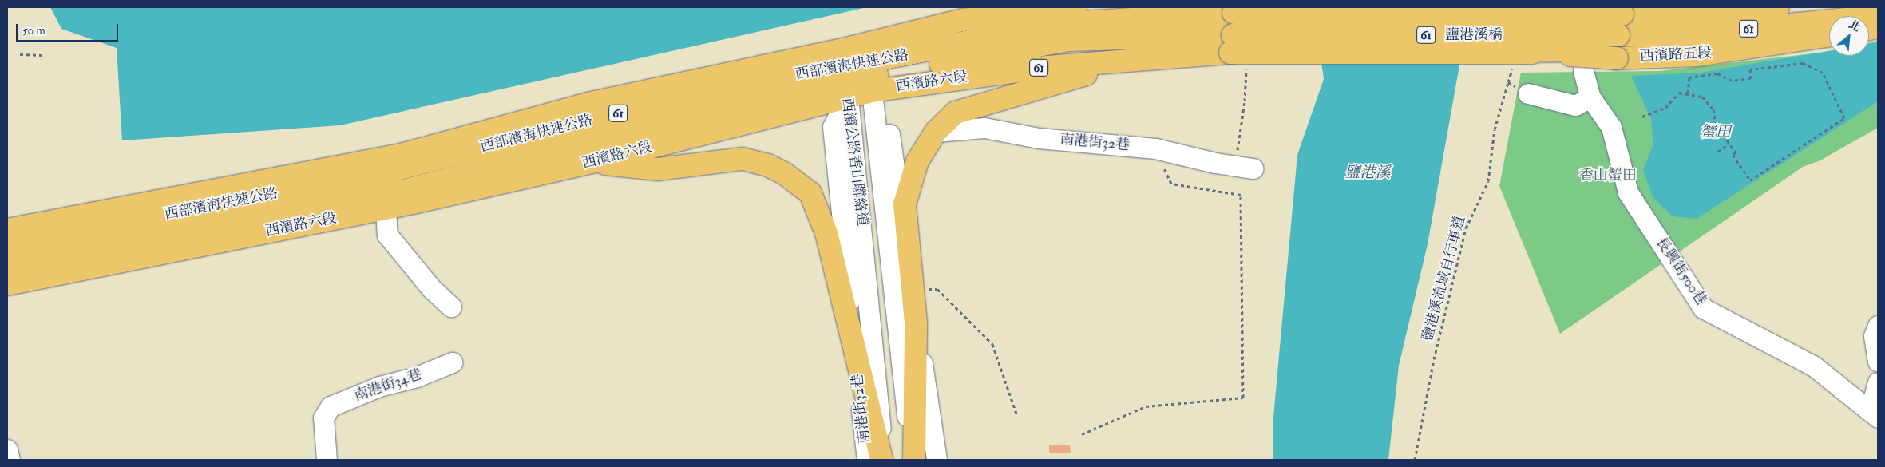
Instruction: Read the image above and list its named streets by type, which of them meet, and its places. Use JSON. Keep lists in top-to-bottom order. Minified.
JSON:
{"streets":{"main road":["61","鹽港溪橋","西濱路五段","西部濱海快速公路","西濱路六段"],"street":["南港街32巷","西濱公路香山聯絡道","長興街500巷","南港街34巷"],"path":["鹽港溪流域自行車道"]},"crossings":[["61","鹽港溪橋"],["61","西濱路五段"],["鹽港溪橋","西濱路五段"],["鹽港溪橋","西部濱海快速公路"],["鹽港溪橋","西濱路六段"],["鹽港溪橋","鹽港溪流域自行車道"],["西部濱海快速公路","西濱路六段"],["西部濱海快速公路","南港街32巷"],["西部濱海快速公路","西濱公路香山聯絡道"],["西濱路六段","南港街32巷"],["西濱路六段","西濱公路香山聯絡道"],["南港街32巷","西濱公路香山聯絡道"]],"water":["蟹田","鹽港溪"],"parks":["香山蟹田"],"scale_bar":"50 m","north":"top right"}
